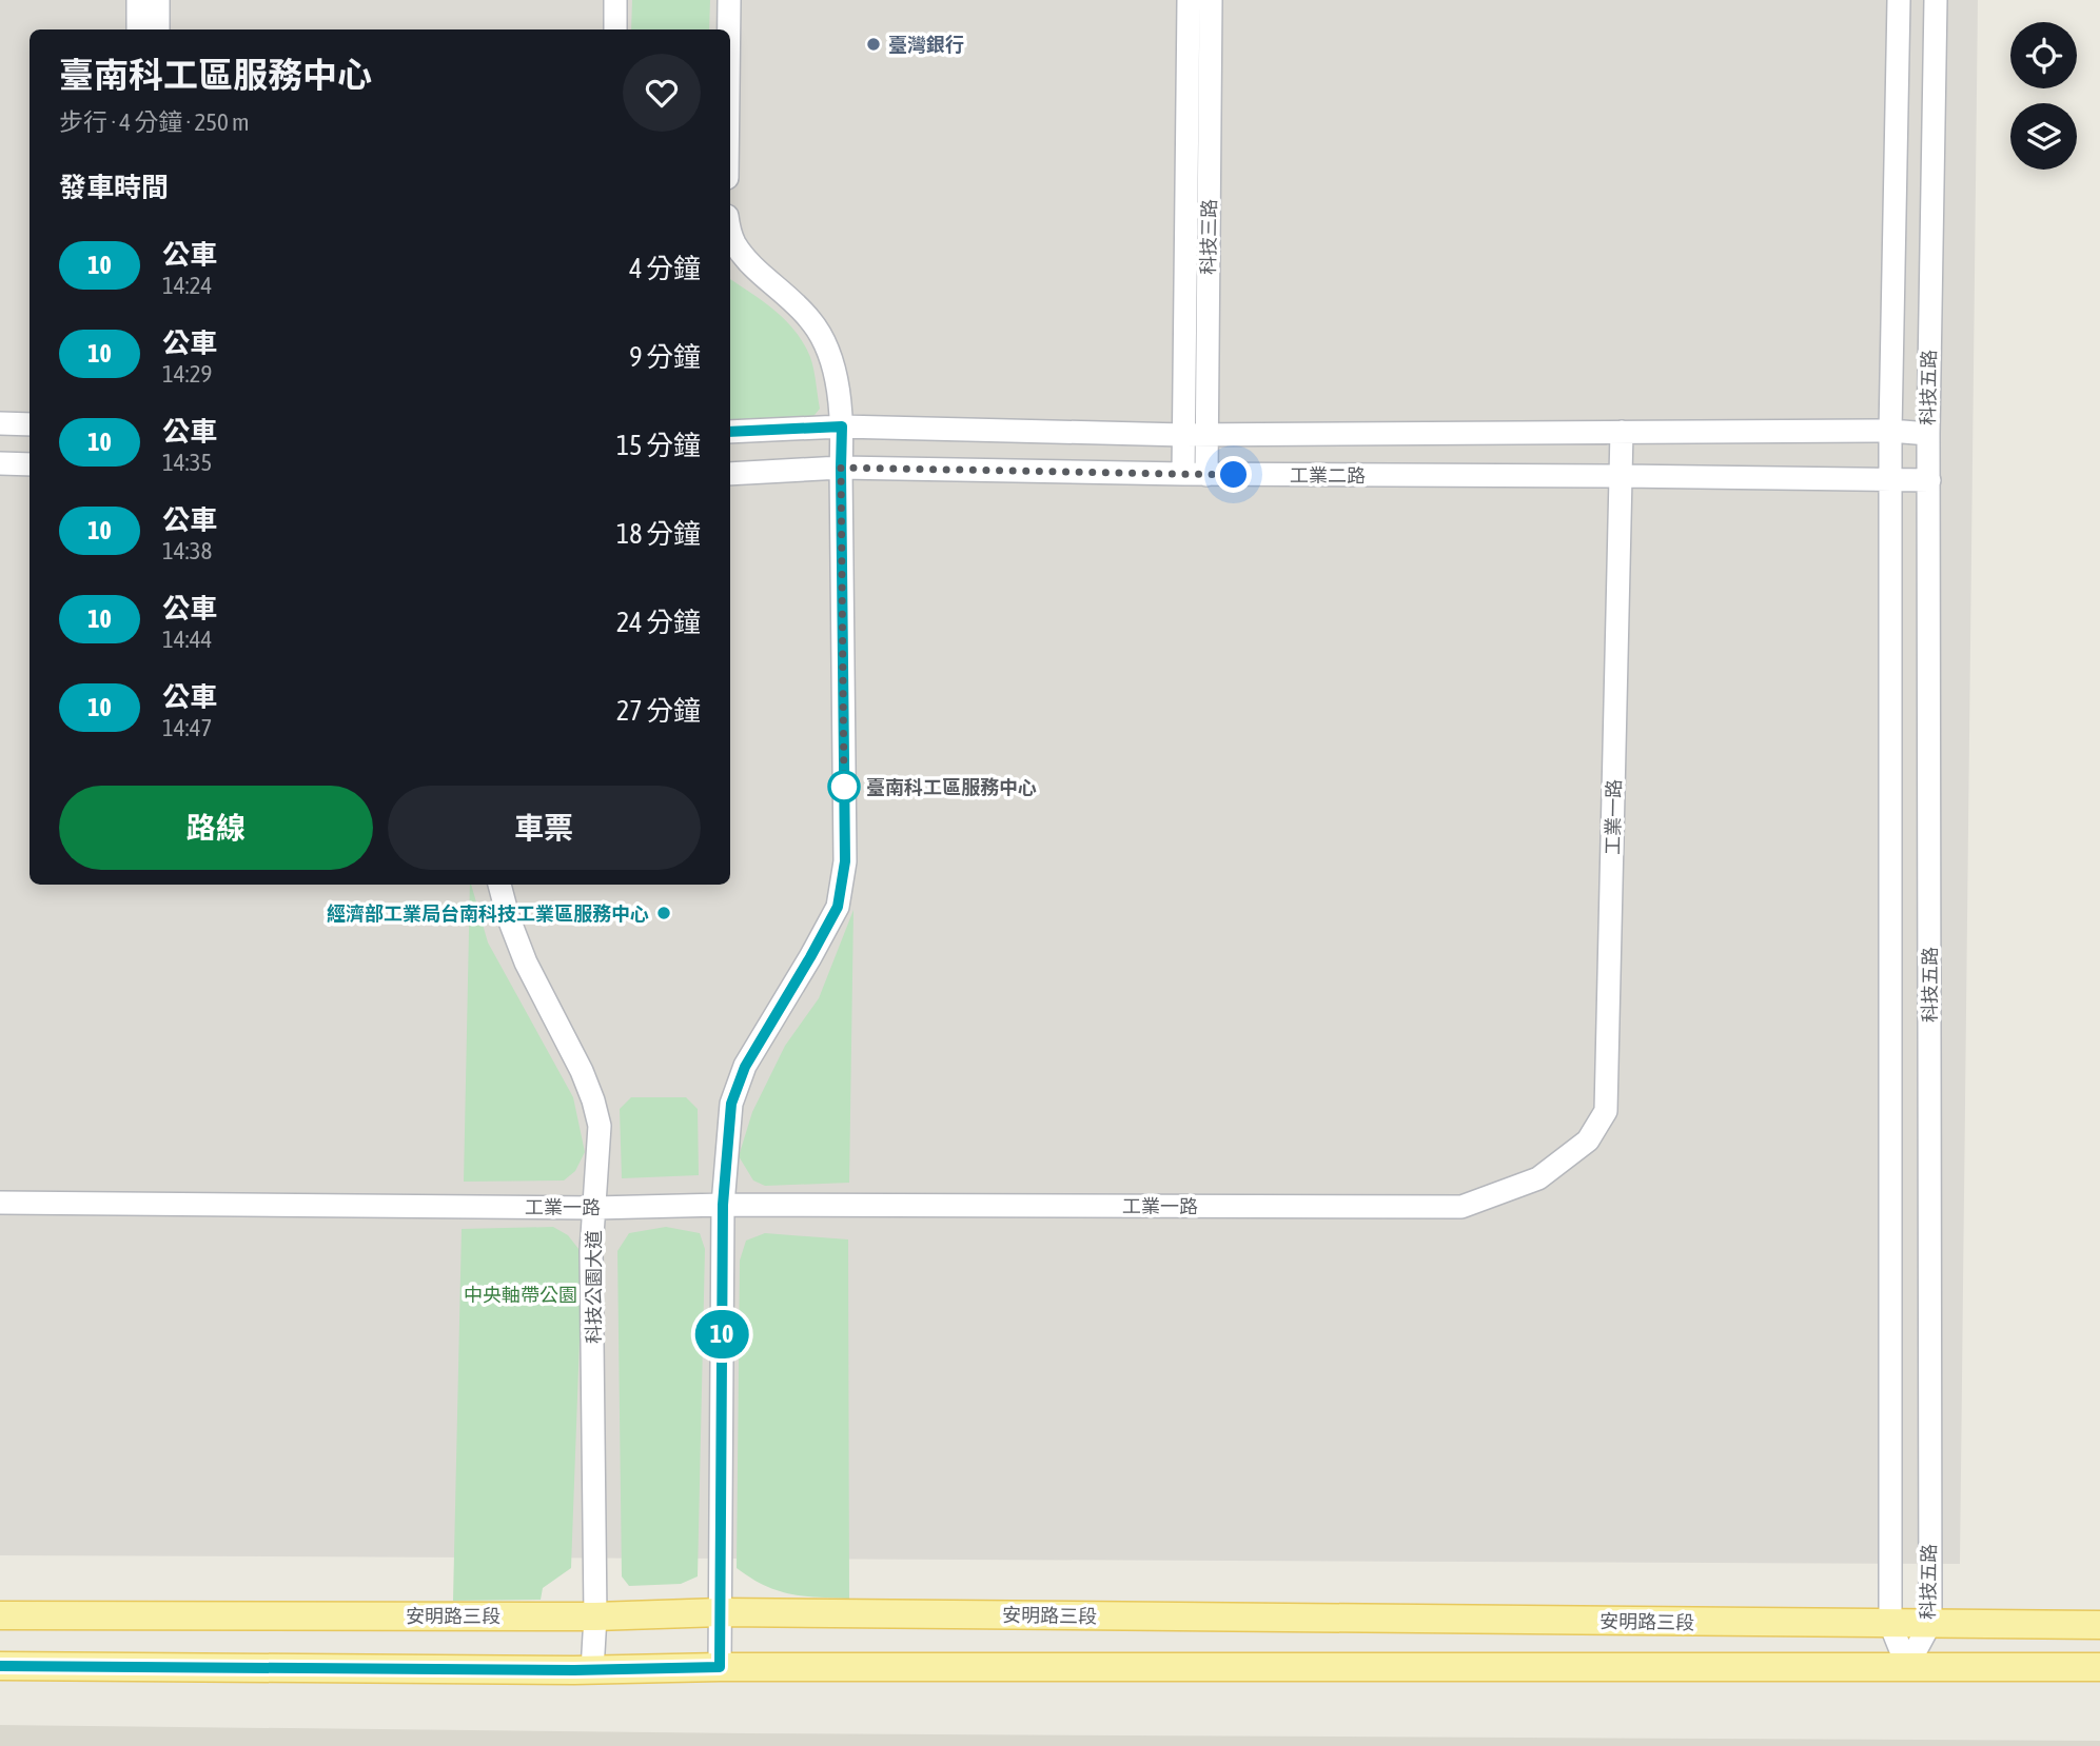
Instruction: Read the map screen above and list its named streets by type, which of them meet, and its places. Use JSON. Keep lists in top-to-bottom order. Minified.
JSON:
{"streets":{"main road":["安明路三段"],"street":["科技三路","科技五路","工業二路","工業一路","科技公園大道"]},"crossings":[["科技三路","工業二路"],["科技五路","工業二路"],["科技五路","安明路三段"],["工業二路","工業一路"],["工業一路","科技公園大道"],["科技公園大道","安明路三段"]],"parks":["中央軸帶公園"],"places":["臺灣銀行","臺南科工區服務中心","經濟部工業局台南科技工業區服務中心"],"lines":["bus line 10"],"page":{"on_map":"10","heading":[["臺南科工區服務中心","步行 · 4 分鐘 · 250 m"],"發車時間"],"list":[{"mark":"10","name":"公車","note":"14:24","value":"4 分鐘"},{"mark":"10","name":"公車","note":"14:29","value":"9 分鐘"},{"mark":"10","name":"公車","note":"14:35","value":"15 分鐘"},{"mark":"10","name":"公車","note":"14:38","value":"18 分鐘"},{"mark":"10","name":"公車","note":"14:44","value":"24 分鐘"},{"mark":"10","name":"公車","note":"14:47","value":"27 分鐘"}],"buttons":["路線","車票"]}}
